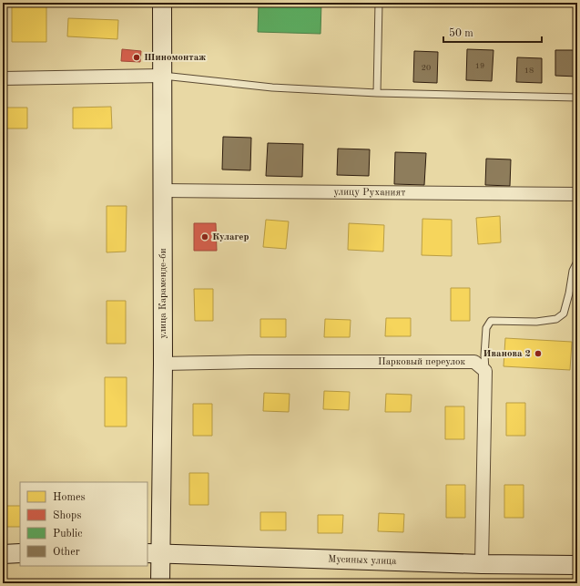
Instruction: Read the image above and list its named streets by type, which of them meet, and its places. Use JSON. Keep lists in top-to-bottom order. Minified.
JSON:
{"streets":{"street":["улицу Руханият","улица Караменде-би","Парковый переулок","Мусиных улица"]},"crossings":[["улицу Руханият","улица Караменде-би"],["улица Караменде-би","Парковый переулок"],["улица Караменде-би","Мусиных улица"]],"places":["Шиномонтаж","Кулагер","Иванова 2"],"house_numbers":["19","20","18"],"legend":["Homes","Shops","Public","Other"],"scale_bar":"50 m"}
